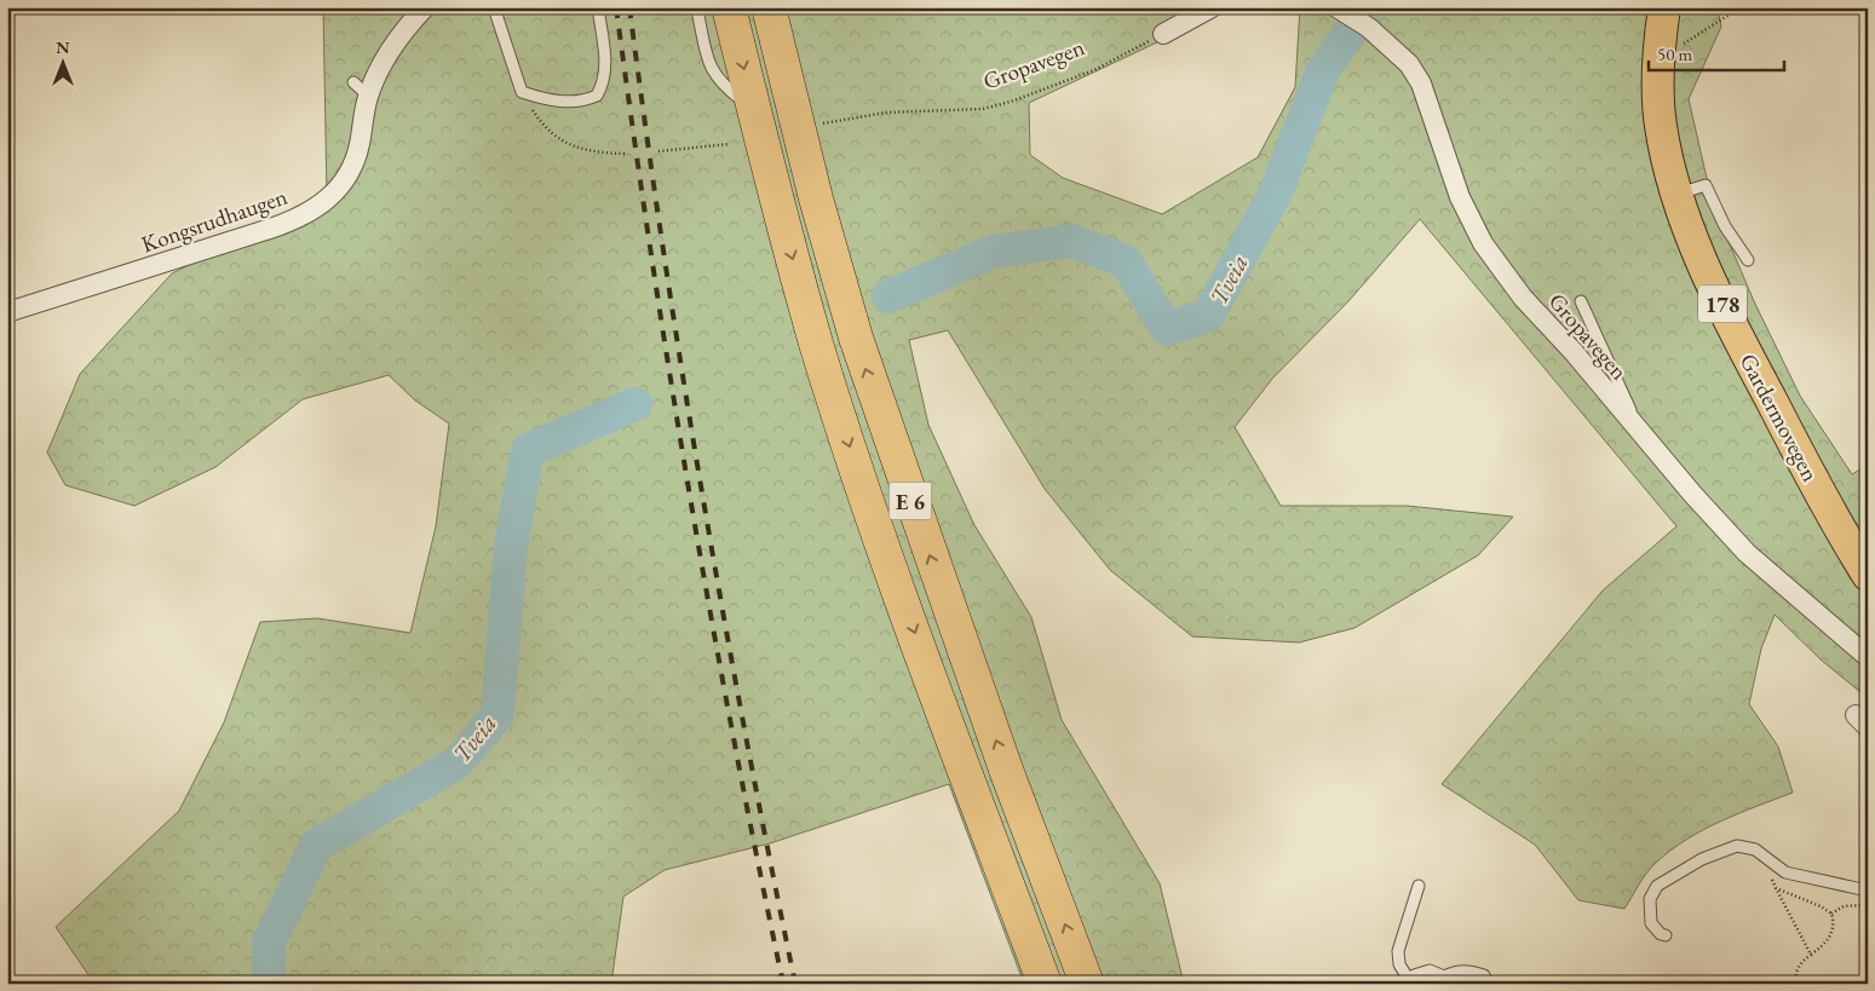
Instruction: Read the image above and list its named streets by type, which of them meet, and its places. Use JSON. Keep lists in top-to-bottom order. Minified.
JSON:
{"streets":{"highway":["E 6"],"main road":["178","Gardermovegen"],"street":["Gropavegen","Kongsrudhaugen"]},"water":["Tveia"],"scale_bar":"50 m","north":"top"}
